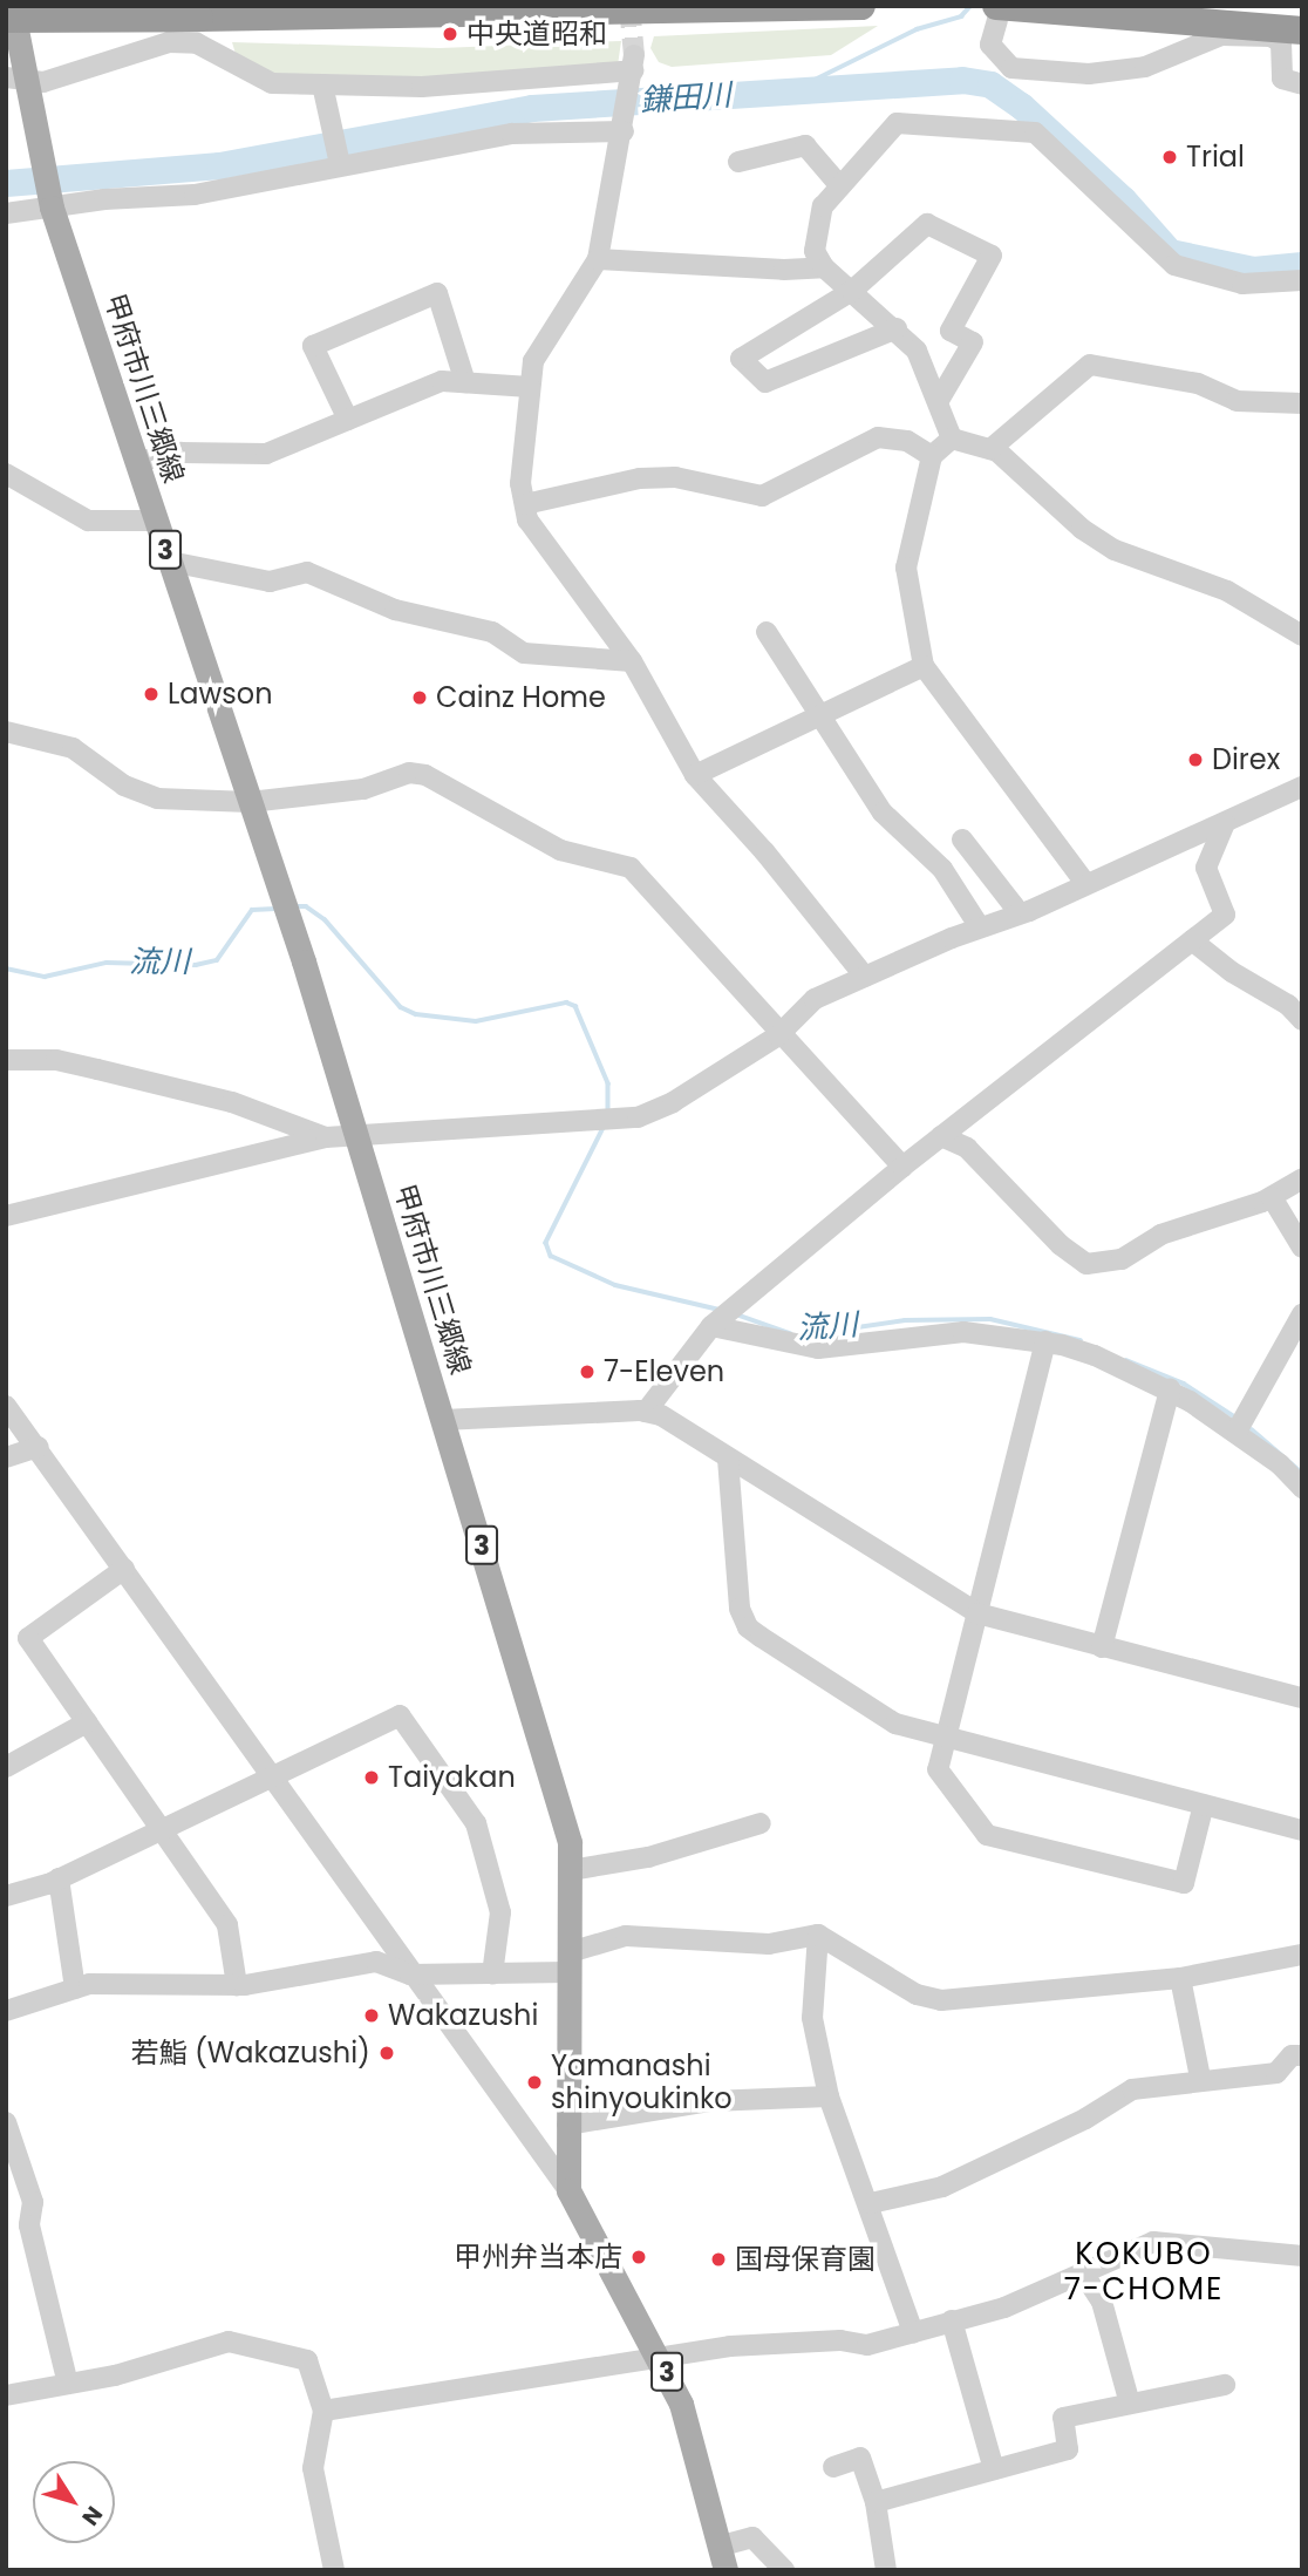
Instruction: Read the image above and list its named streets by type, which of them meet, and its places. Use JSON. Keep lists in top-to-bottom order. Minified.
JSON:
{"streets":{"main road":["甲府市川三郷線","3"]},"districts":["KOKUBO 7-CHOME"],"water":["鎌田川","流川"],"places":["中央道昭和","Trial","Lawson","Cainz Home","Direx","7-Eleven","Taiyakan","Wakazushi","若鮨 (Wakazushi)","Yamanashi shinyoukinko","甲州弁当本店","国母保育園"],"north":"bottom right"}
